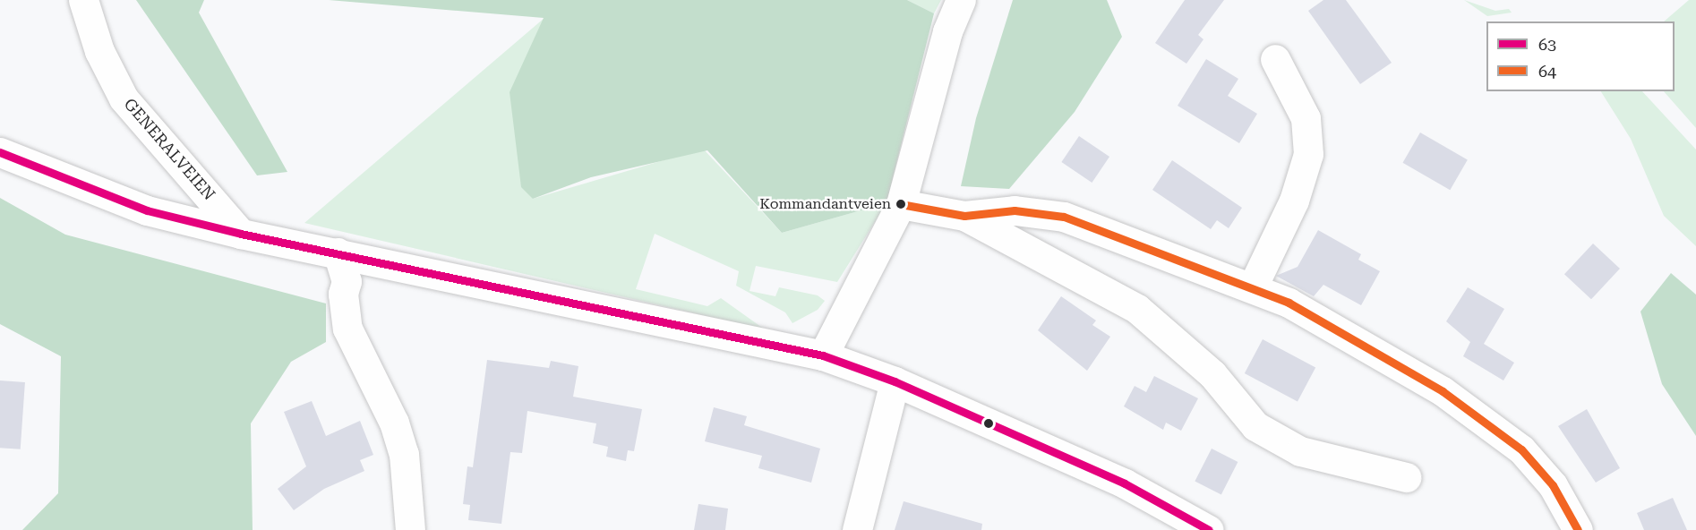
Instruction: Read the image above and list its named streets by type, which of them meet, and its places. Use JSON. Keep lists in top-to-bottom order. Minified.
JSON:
{"streets":{"street":["GENERALVEIEN"]},"places":["Kommandantveien"],"lines":["transit line 63","transit line 64"],"legend":["63","64"]}
